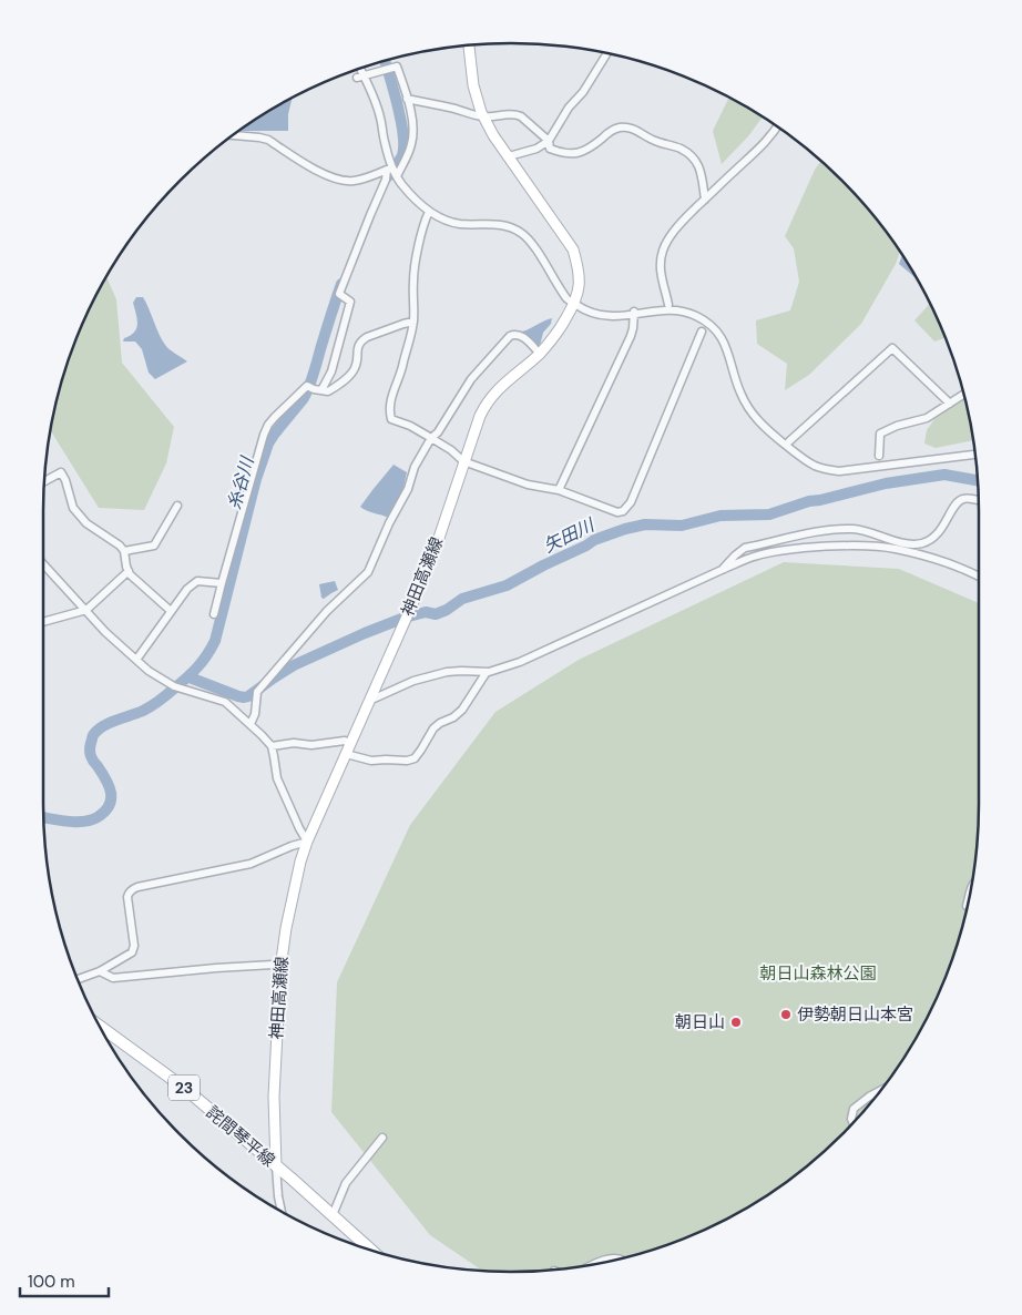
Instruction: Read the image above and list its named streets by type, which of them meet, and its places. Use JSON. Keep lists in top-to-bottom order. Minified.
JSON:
{"streets":{"main road":["神田高瀬線","23","詫間琴平線"]},"crossings":[["神田高瀬線","詫間琴平線"]],"water":["糸谷川","矢田川"],"parks":["朝日山森林公園"],"places":["伊勢朝日山本宮","朝日山"],"scale_bar":"100 m"}
